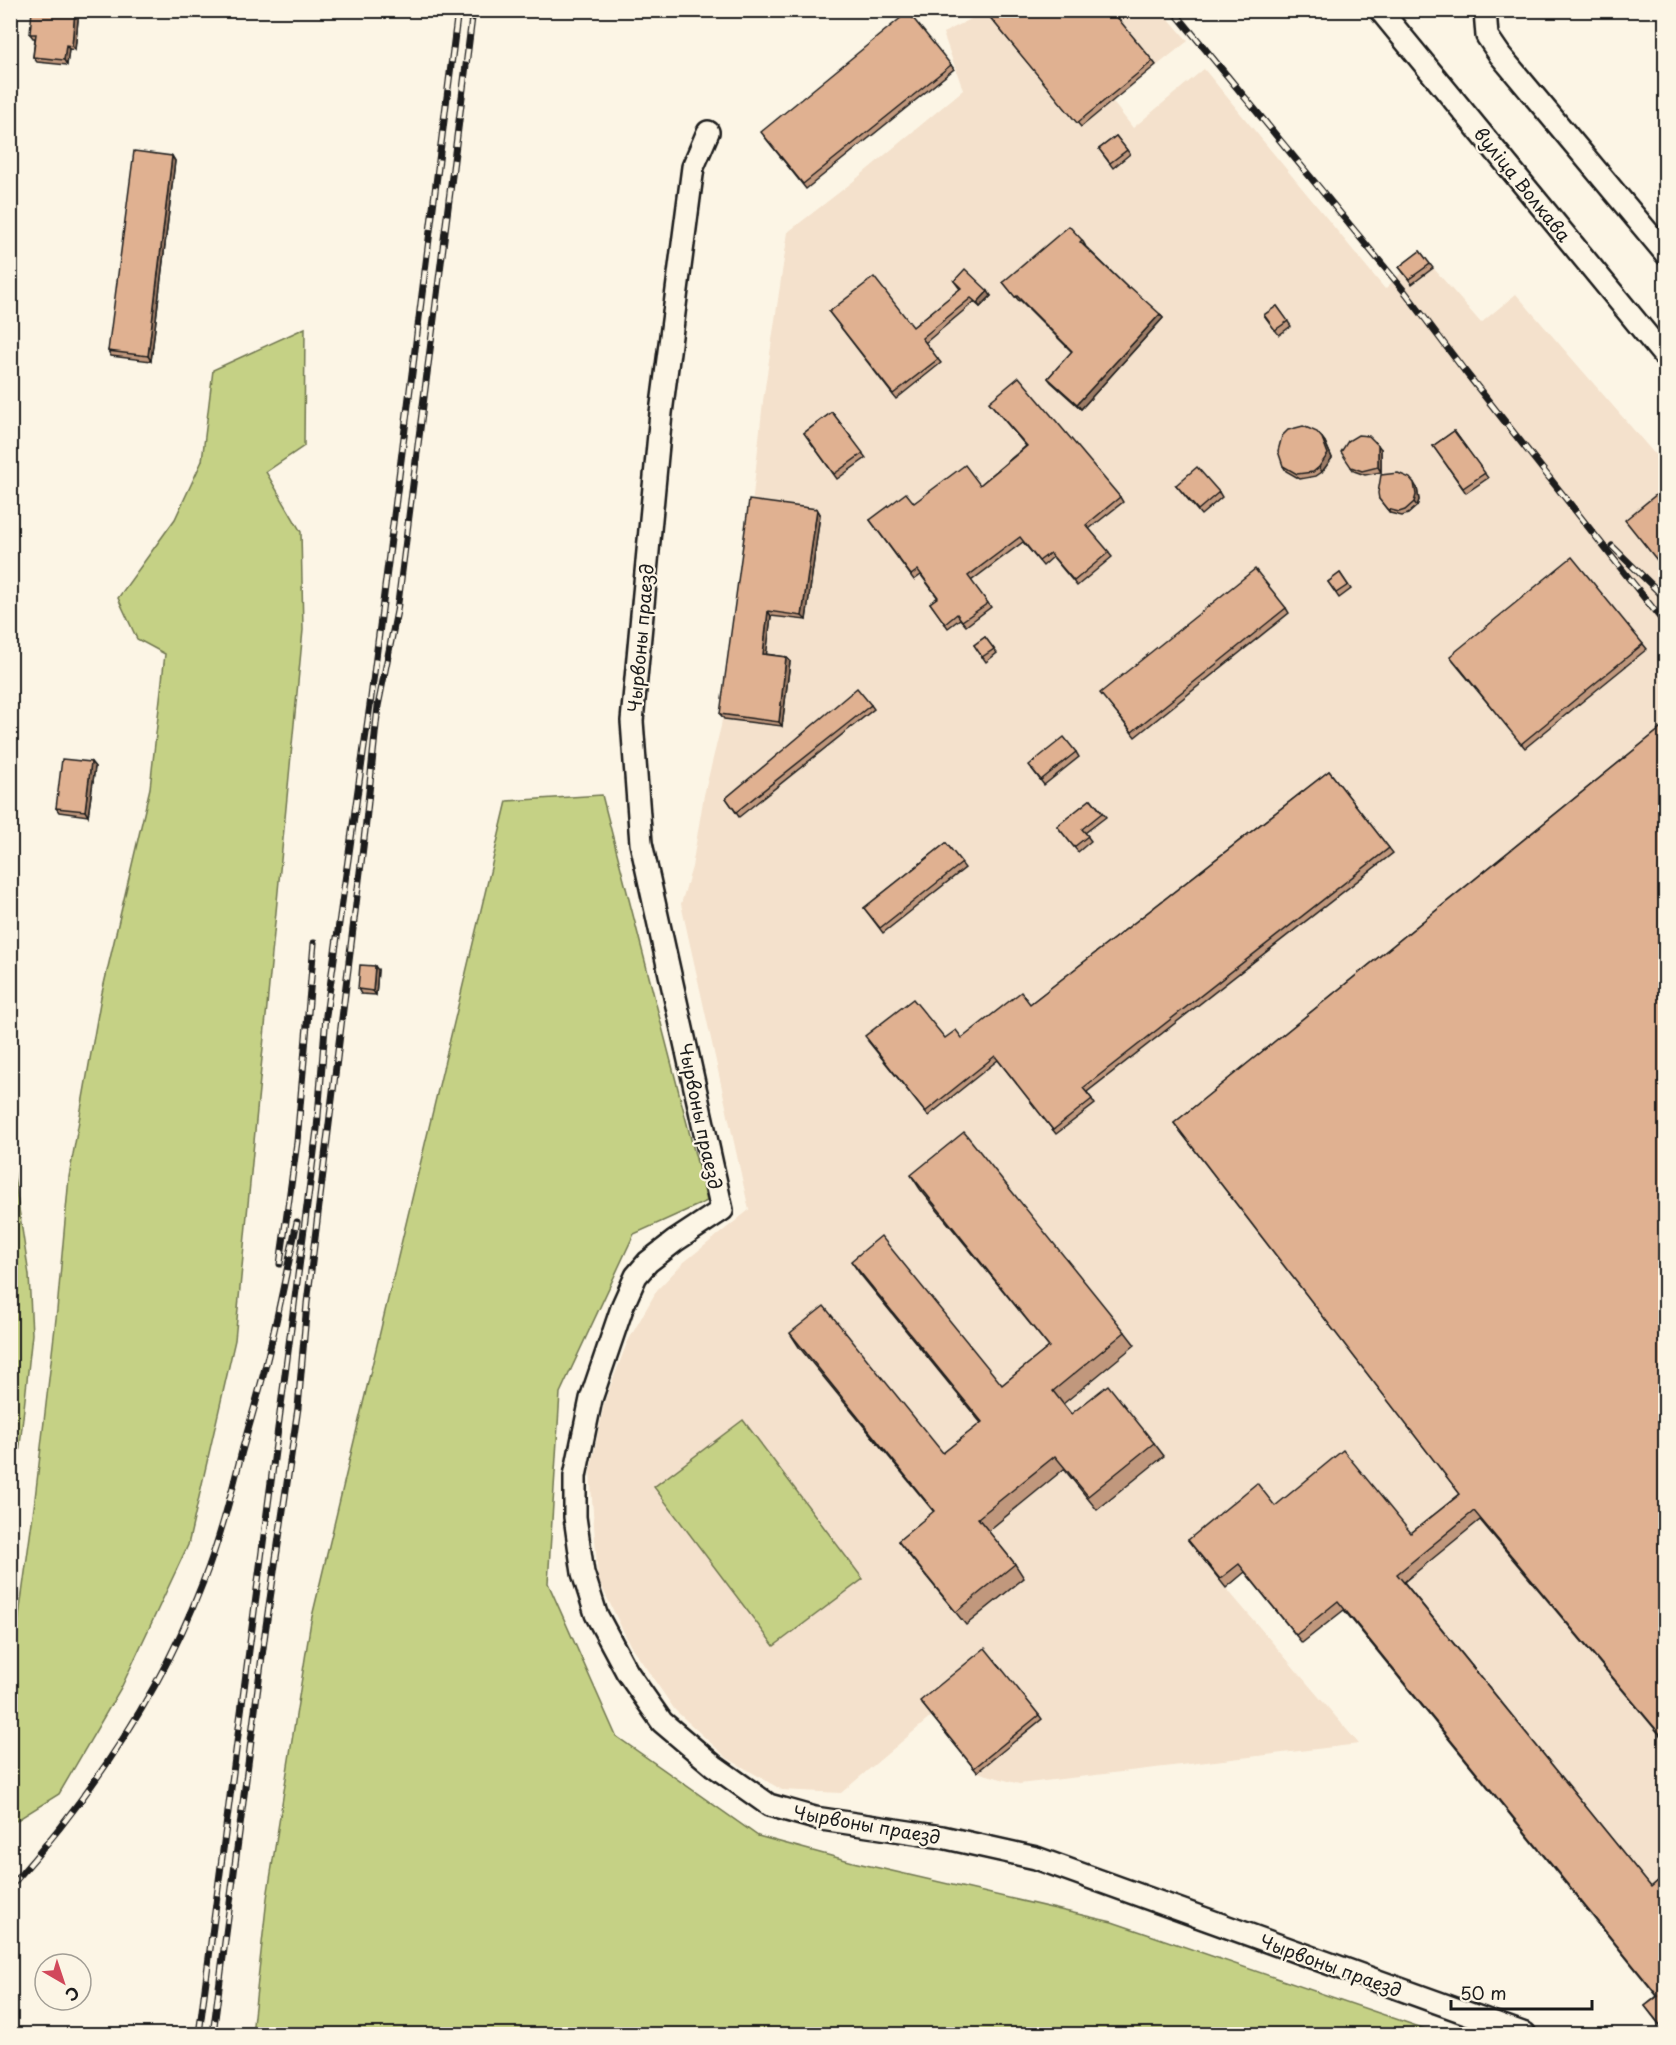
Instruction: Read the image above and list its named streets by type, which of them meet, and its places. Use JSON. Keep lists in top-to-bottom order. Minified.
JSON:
{"streets":{"street":["вуліца Волкава","Чырвоны праезд"]},"scale_bar":"50 m","north":"bottom right"}
